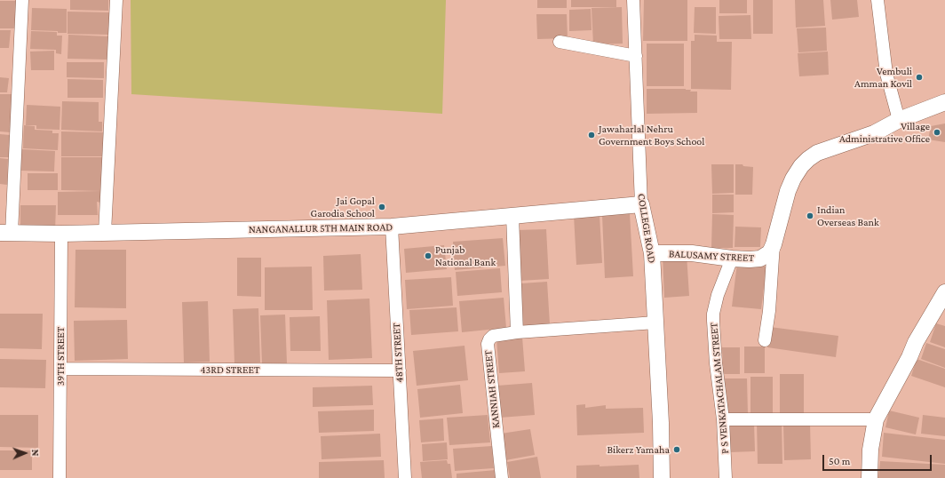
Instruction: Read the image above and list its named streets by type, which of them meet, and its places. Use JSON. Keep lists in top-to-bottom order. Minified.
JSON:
{"streets":{"street":["NANGANALLUR 5TH MAIN ROAD","COLLEGE ROAD","BALUSAMY STREET","48TH STREET","39TH STREET","43RD STREET","P S VENKATACHALAM STREET","KANNIAH STREET"]},"crossings":[["NANGANALLUR 5TH MAIN ROAD","COLLEGE ROAD"],["NANGANALLUR 5TH MAIN ROAD","48TH STREET"],["NANGANALLUR 5TH MAIN ROAD","39TH STREET"],["COLLEGE ROAD","BALUSAMY STREET"],["COLLEGE ROAD","KANNIAH STREET"],["BALUSAMY STREET","P S VENKATACHALAM STREET"],["48TH STREET","43RD STREET"],["39TH STREET","43RD STREET"]],"places":["Vembuli Amman Kovil","Village Administrative Office","Jawaharlal Nehru Government Boys School","Jai Gopal Garodia School","Indian Overseas Bank","Punjab National Bank","Bikerz Yamaha"],"scale_bar":"50 m","north":"right"}
